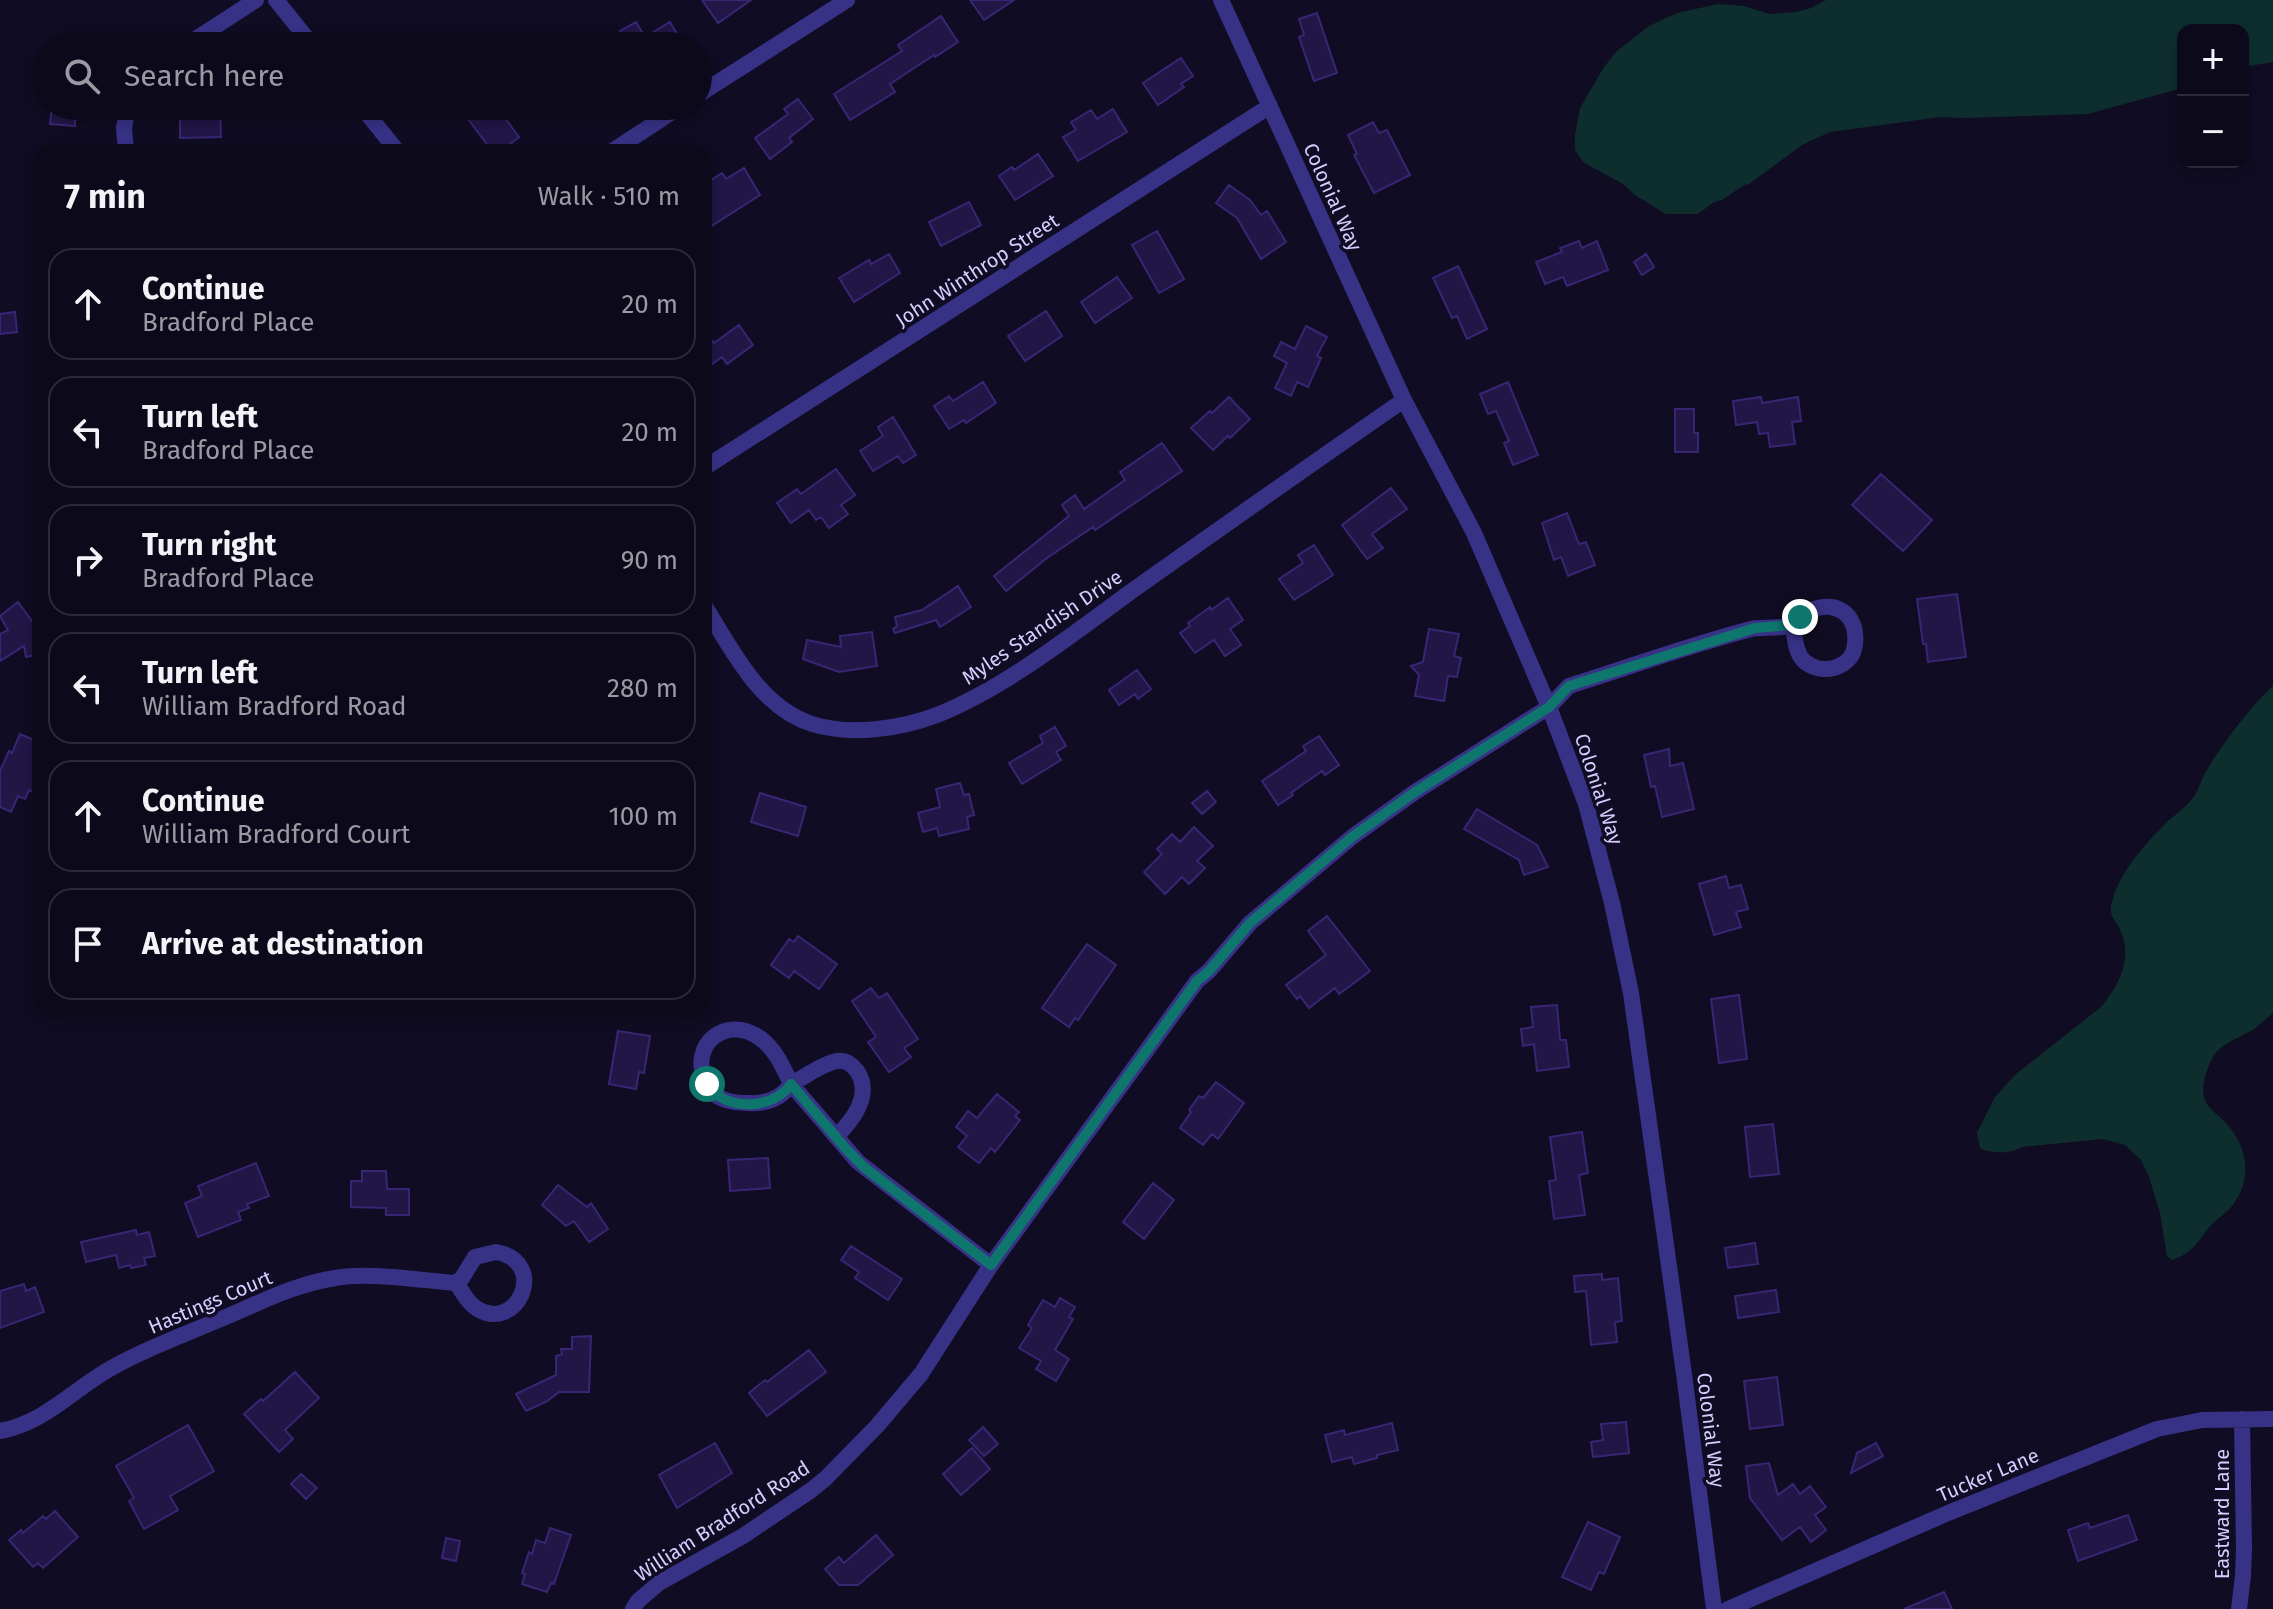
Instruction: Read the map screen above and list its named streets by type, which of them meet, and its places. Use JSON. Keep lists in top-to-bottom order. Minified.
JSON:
{"streets":{"street":["Colonial Way","John Winthrop Street","Myles Standish Drive","Hastings Court","Tucker Lane","Eastward Lane","William Bradford Road"]},"crossings":[["Colonial Way","John Winthrop Street"],["Colonial Way","Myles Standish Drive"],["Colonial Way","William Bradford Road"],["Tucker Lane","Eastward Lane"]],"page":{"map_buttons":["+","−"],"search":"Search here","heading":["7 min","Walk · 510 m"],"list":[["Continue","Bradford Place","20 m"],["Turn left","Bradford Place","20 m"],["Turn right","Bradford Place","90 m"],["Turn left","William Bradford Road","280 m"],["Continue","William Bradford Court","100 m"],"Arrive at destination"]}}
